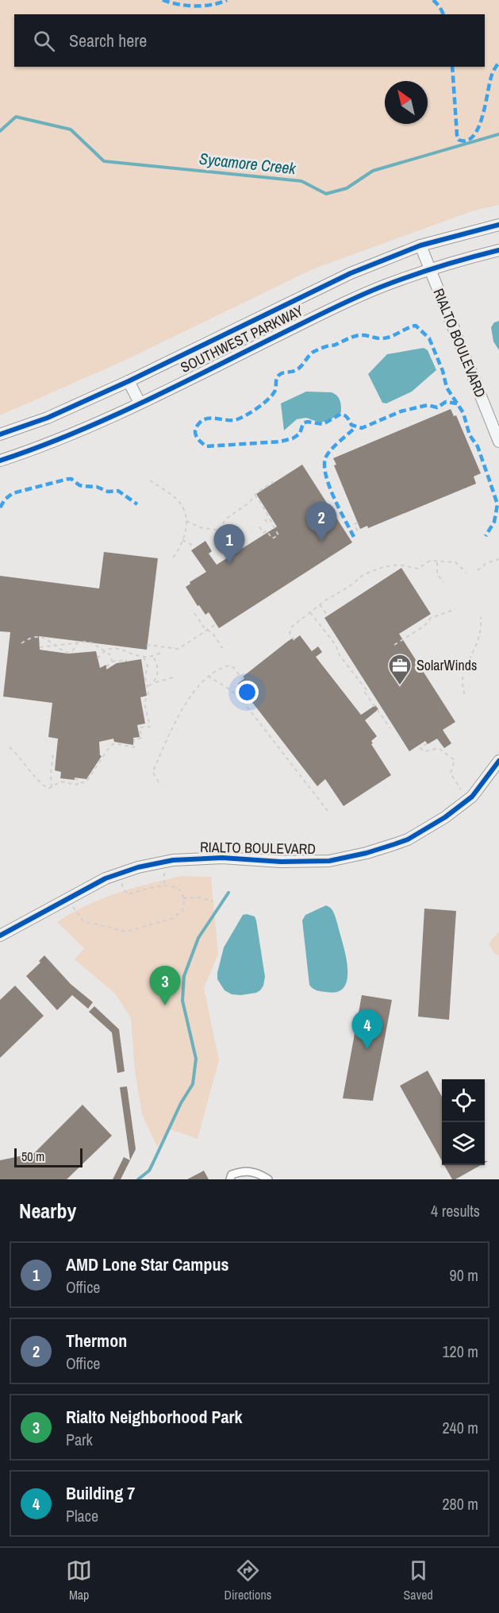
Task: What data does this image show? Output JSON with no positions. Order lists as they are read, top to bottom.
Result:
{
  "streets": {
    "main road": ["SOUTHWEST PARKWAY", "RIALTO BOULEVARD"]
  },
  "crossings": [
    ["SOUTHWEST PARKWAY", "RIALTO BOULEVARD"]
  ],
  "water": ["Sycamore Creek"],
  "places": {
    "office": ["SolarWinds"]
  },
  "scale_bar": "50 m",
  "north": "top left",
  "page": {
    "search": "Search here",
    "pins": [
      "2",
      "1",
      "3",
      "4"
    ],
    "scale": "50 m",
    "heading": ["Nearby", "4 results"],
    "list": [
      {
        "mark": "1",
        "name": "AMD Lone Star Campus",
        "note": "Office",
        "value": "90 m"
      },
      {
        "mark": "2",
        "name": "Thermon",
        "note": "Office",
        "value": "120 m"
      },
      {
        "mark": "3",
        "name": "Rialto Neighborhood Park",
        "note": "Park",
        "value": "240 m"
      },
      {
        "mark": "4",
        "name": "Building 7",
        "note": "Place",
        "value": "280 m"
      }
    ],
    "nav": ["Map", "Directions", "Saved"]
  }
}
